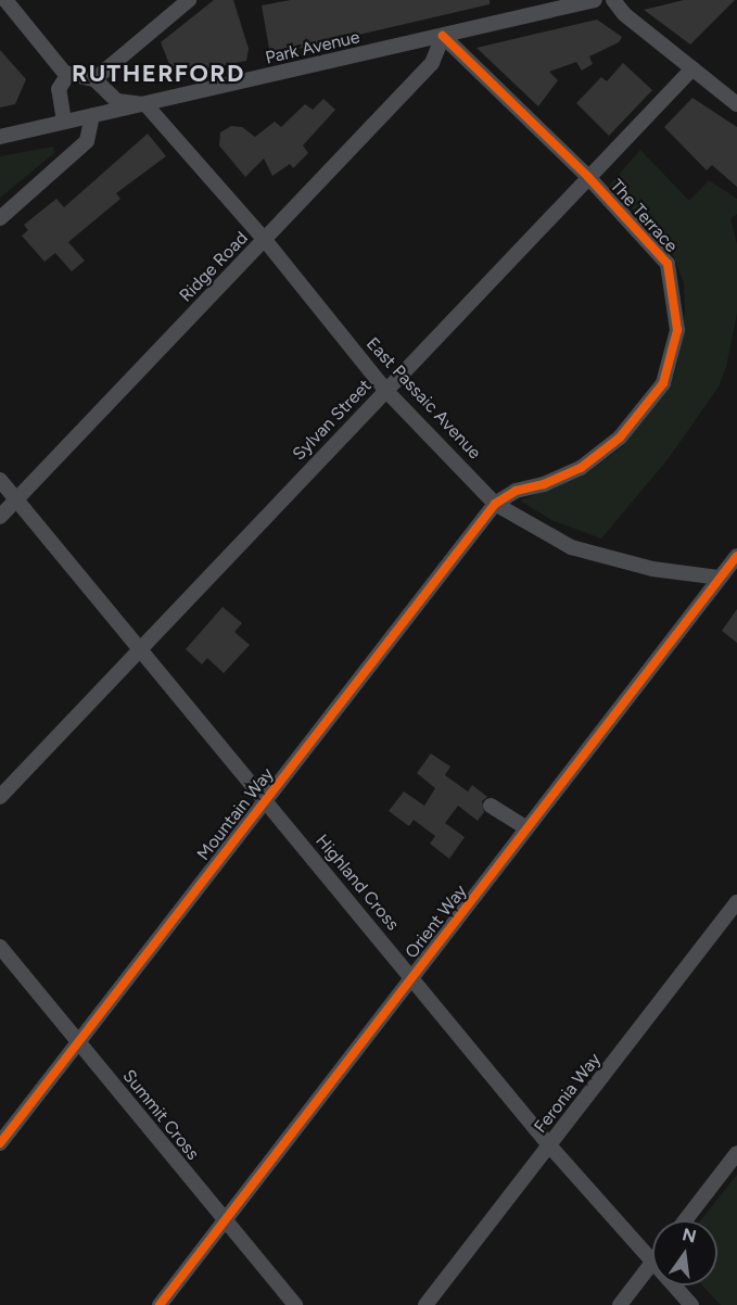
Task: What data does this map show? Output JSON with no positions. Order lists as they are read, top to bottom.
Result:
{
  "streets": {
    "street": [
      "Park Avenue",
      "The Terrace",
      "Ridge Road",
      "East Passaic Avenue",
      "Sylvan Street",
      "Mountain Way",
      "Highland Cross",
      "Orient Way",
      "Feronia Way",
      "Summit Cross"
    ]
  },
  "crossings": [
    ["Park Avenue", "The Terrace"],
    ["Park Avenue", "Ridge Road"],
    ["Park Avenue", "East Passaic Avenue"],
    ["The Terrace", "Ridge Road"],
    ["The Terrace", "East Passaic Avenue"],
    ["The Terrace", "Sylvan Street"],
    ["The Terrace", "Mountain Way"],
    ["Ridge Road", "East Passaic Avenue"],
    ["Ridge Road", "Highland Cross"],
    ["East Passaic Avenue", "Sylvan Street"],
    ["East Passaic Avenue", "Mountain Way"],
    ["East Passaic Avenue", "Orient Way"],
    ["Sylvan Street", "Highland Cross"],
    ["Mountain Way", "Highland Cross"],
    ["Mountain Way", "Summit Cross"],
    ["Highland Cross", "Orient Way"],
    ["Highland Cross", "Feronia Way"],
    ["Orient Way", "Summit Cross"]
  ],
  "districts": ["RUTHERFORD"],
  "north": "top"
}
